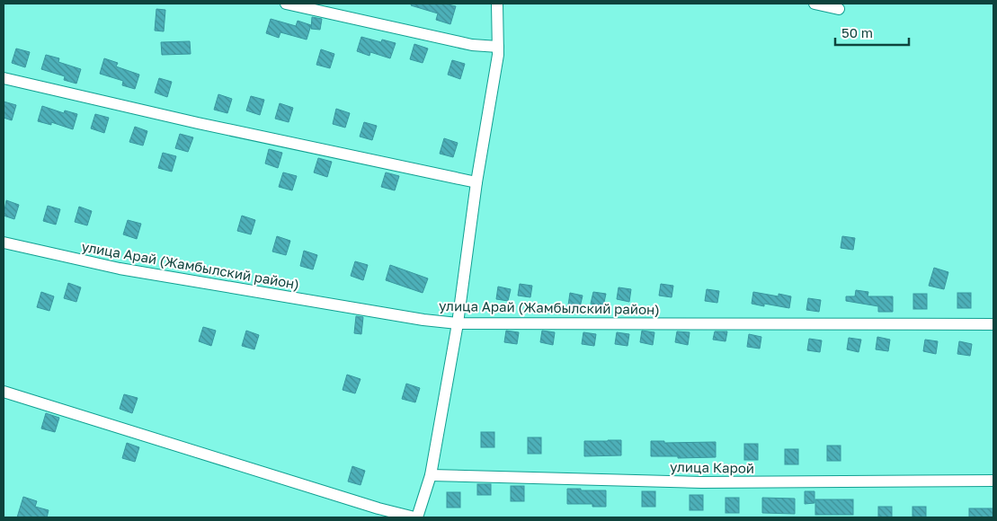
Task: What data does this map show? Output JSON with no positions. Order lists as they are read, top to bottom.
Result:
{
  "streets": {
    "street": ["улица Арай (Жамбылский район)", "улица Карой"]
  },
  "scale_bar": "50 m"
}
